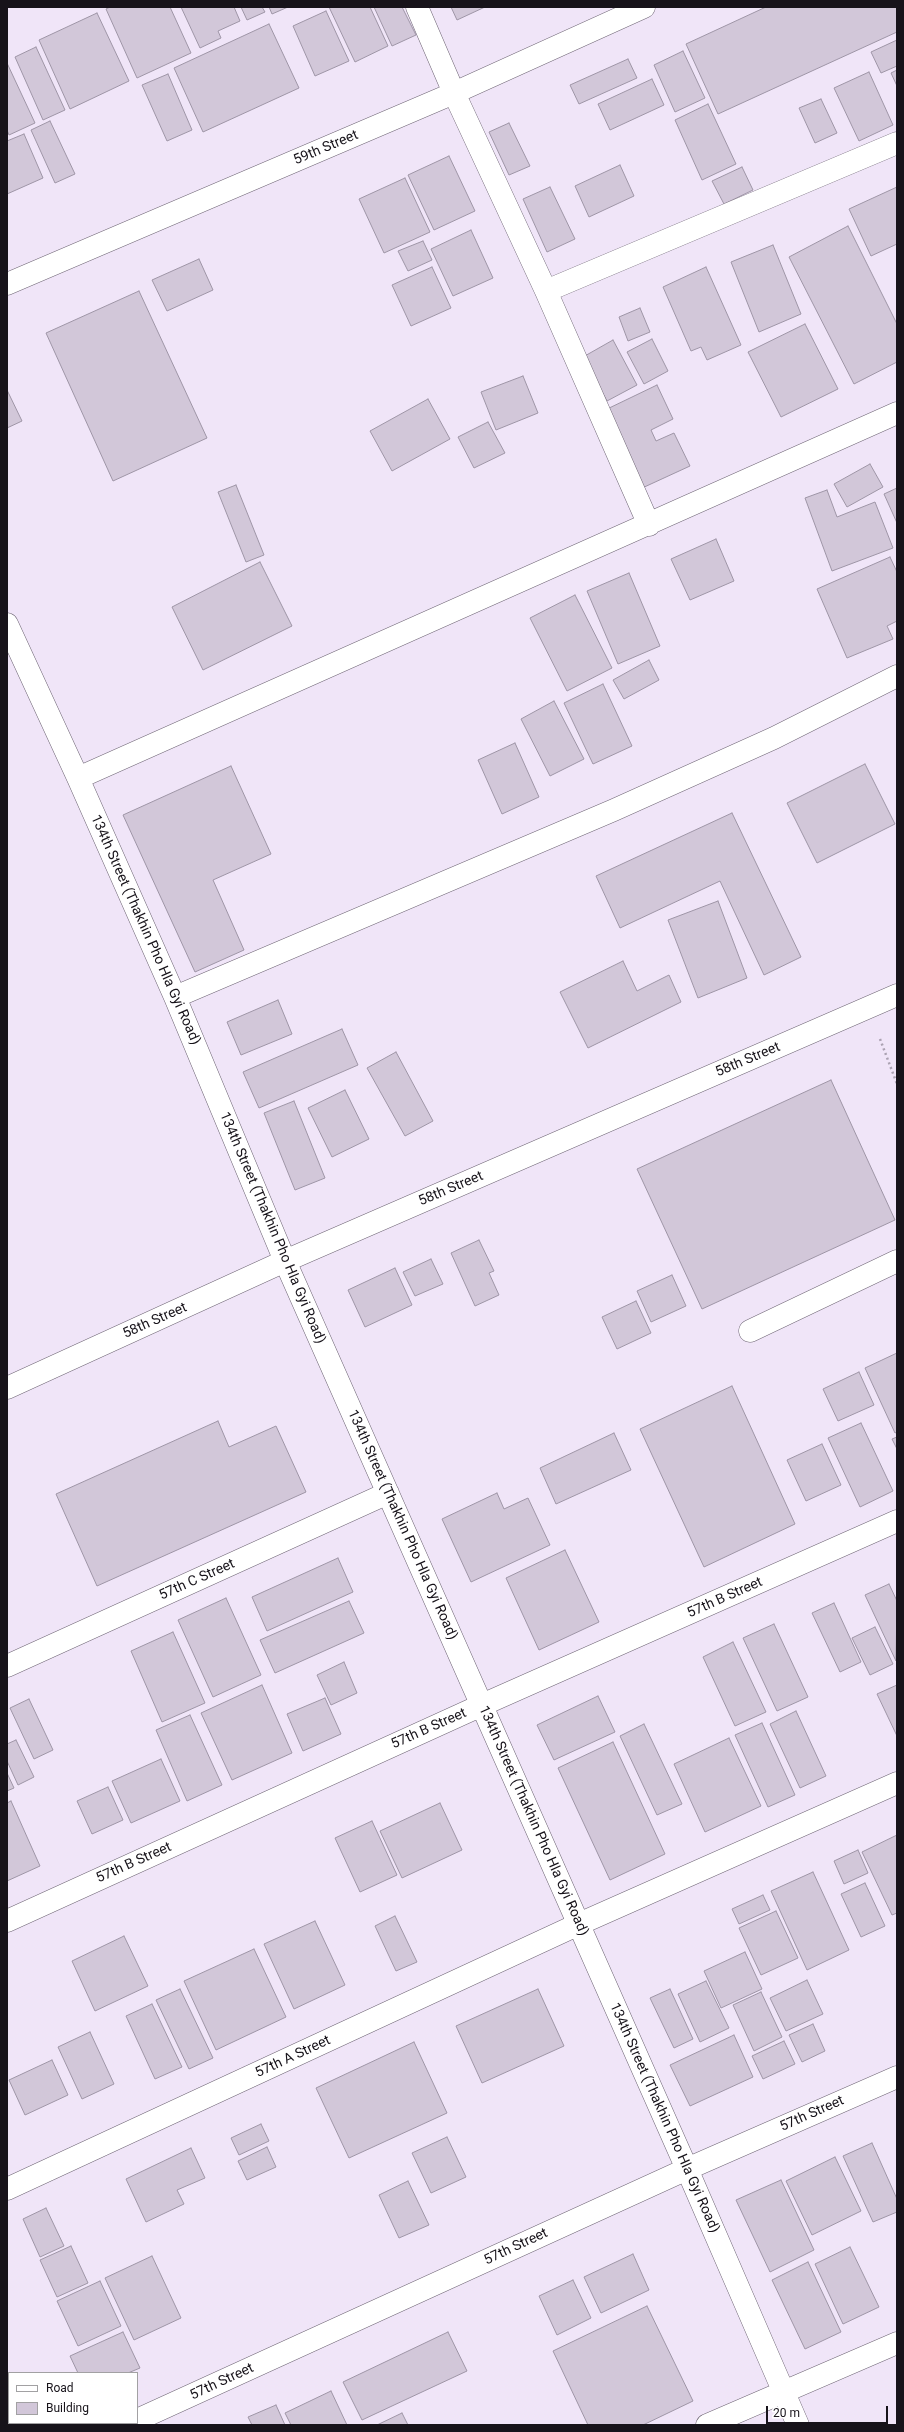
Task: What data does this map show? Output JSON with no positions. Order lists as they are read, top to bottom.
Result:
{
  "streets": {
    "street": [
      "59th Street",
      "134th Street (Thakhin Pho Hla Gyi Road)",
      "58th Street",
      "57th C Street",
      "57th B Street",
      "57th A Street",
      "57th Street"
    ]
  },
  "crossings": [
    ["134th Street (Thakhin Pho Hla Gyi Road)", "58th Street"],
    ["134th Street (Thakhin Pho Hla Gyi Road)", "57th C Street"],
    ["134th Street (Thakhin Pho Hla Gyi Road)", "57th B Street"],
    ["134th Street (Thakhin Pho Hla Gyi Road)", "57th A Street"],
    ["134th Street (Thakhin Pho Hla Gyi Road)", "57th Street"]
  ],
  "legend": ["Road", "Building"],
  "scale_bar": "20 m"
}
